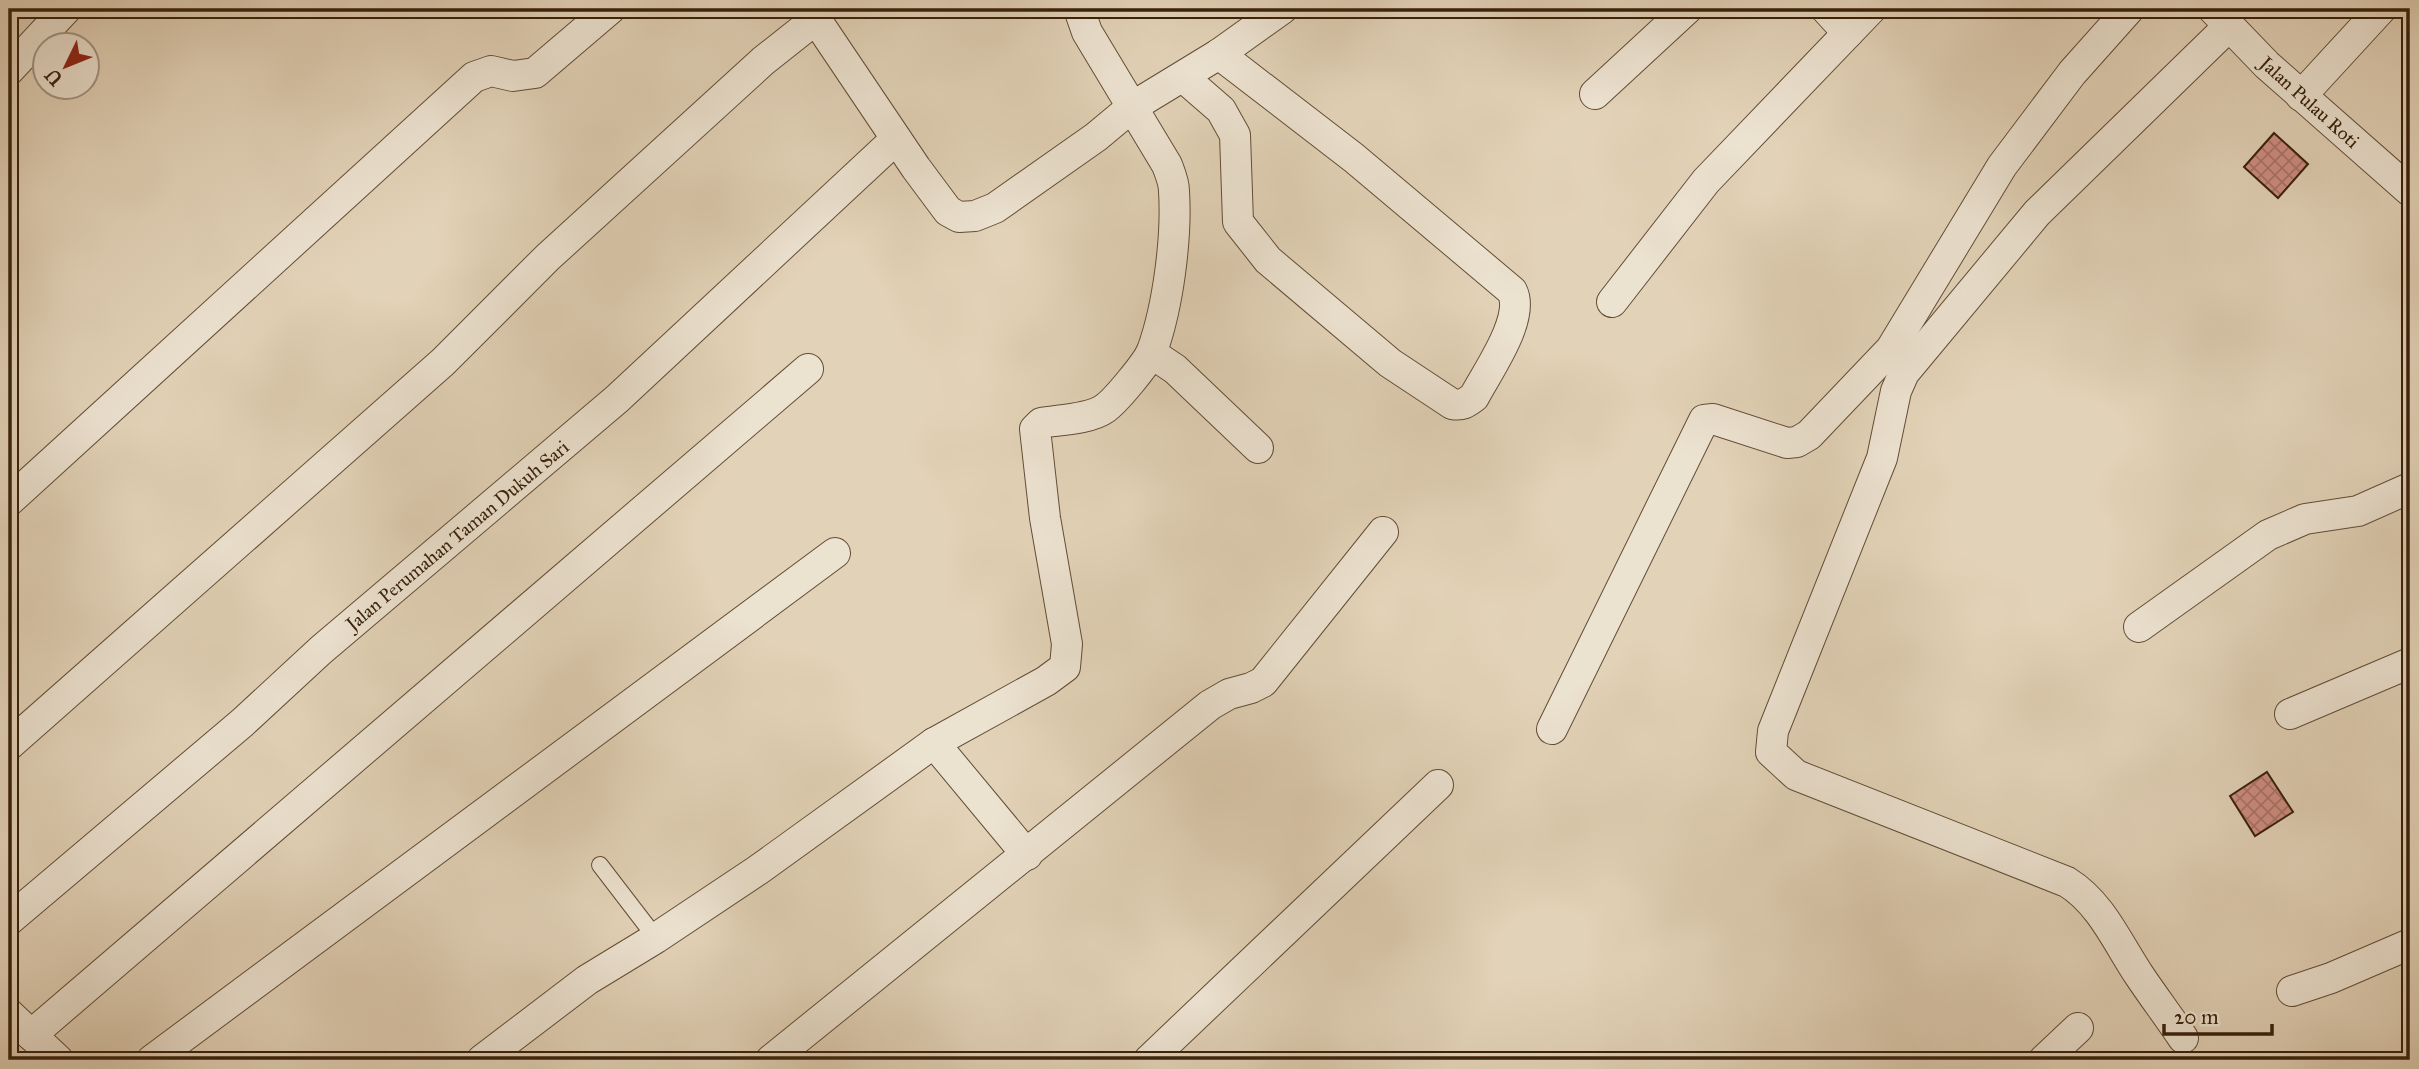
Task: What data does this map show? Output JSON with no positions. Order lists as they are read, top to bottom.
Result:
{
  "streets": {
    "street": ["Jalan Pulau Roti", "Jalan Perumahan Taman Dukuh Sari"]
  },
  "scale_bar": "20 m",
  "north": "bottom left"
}
